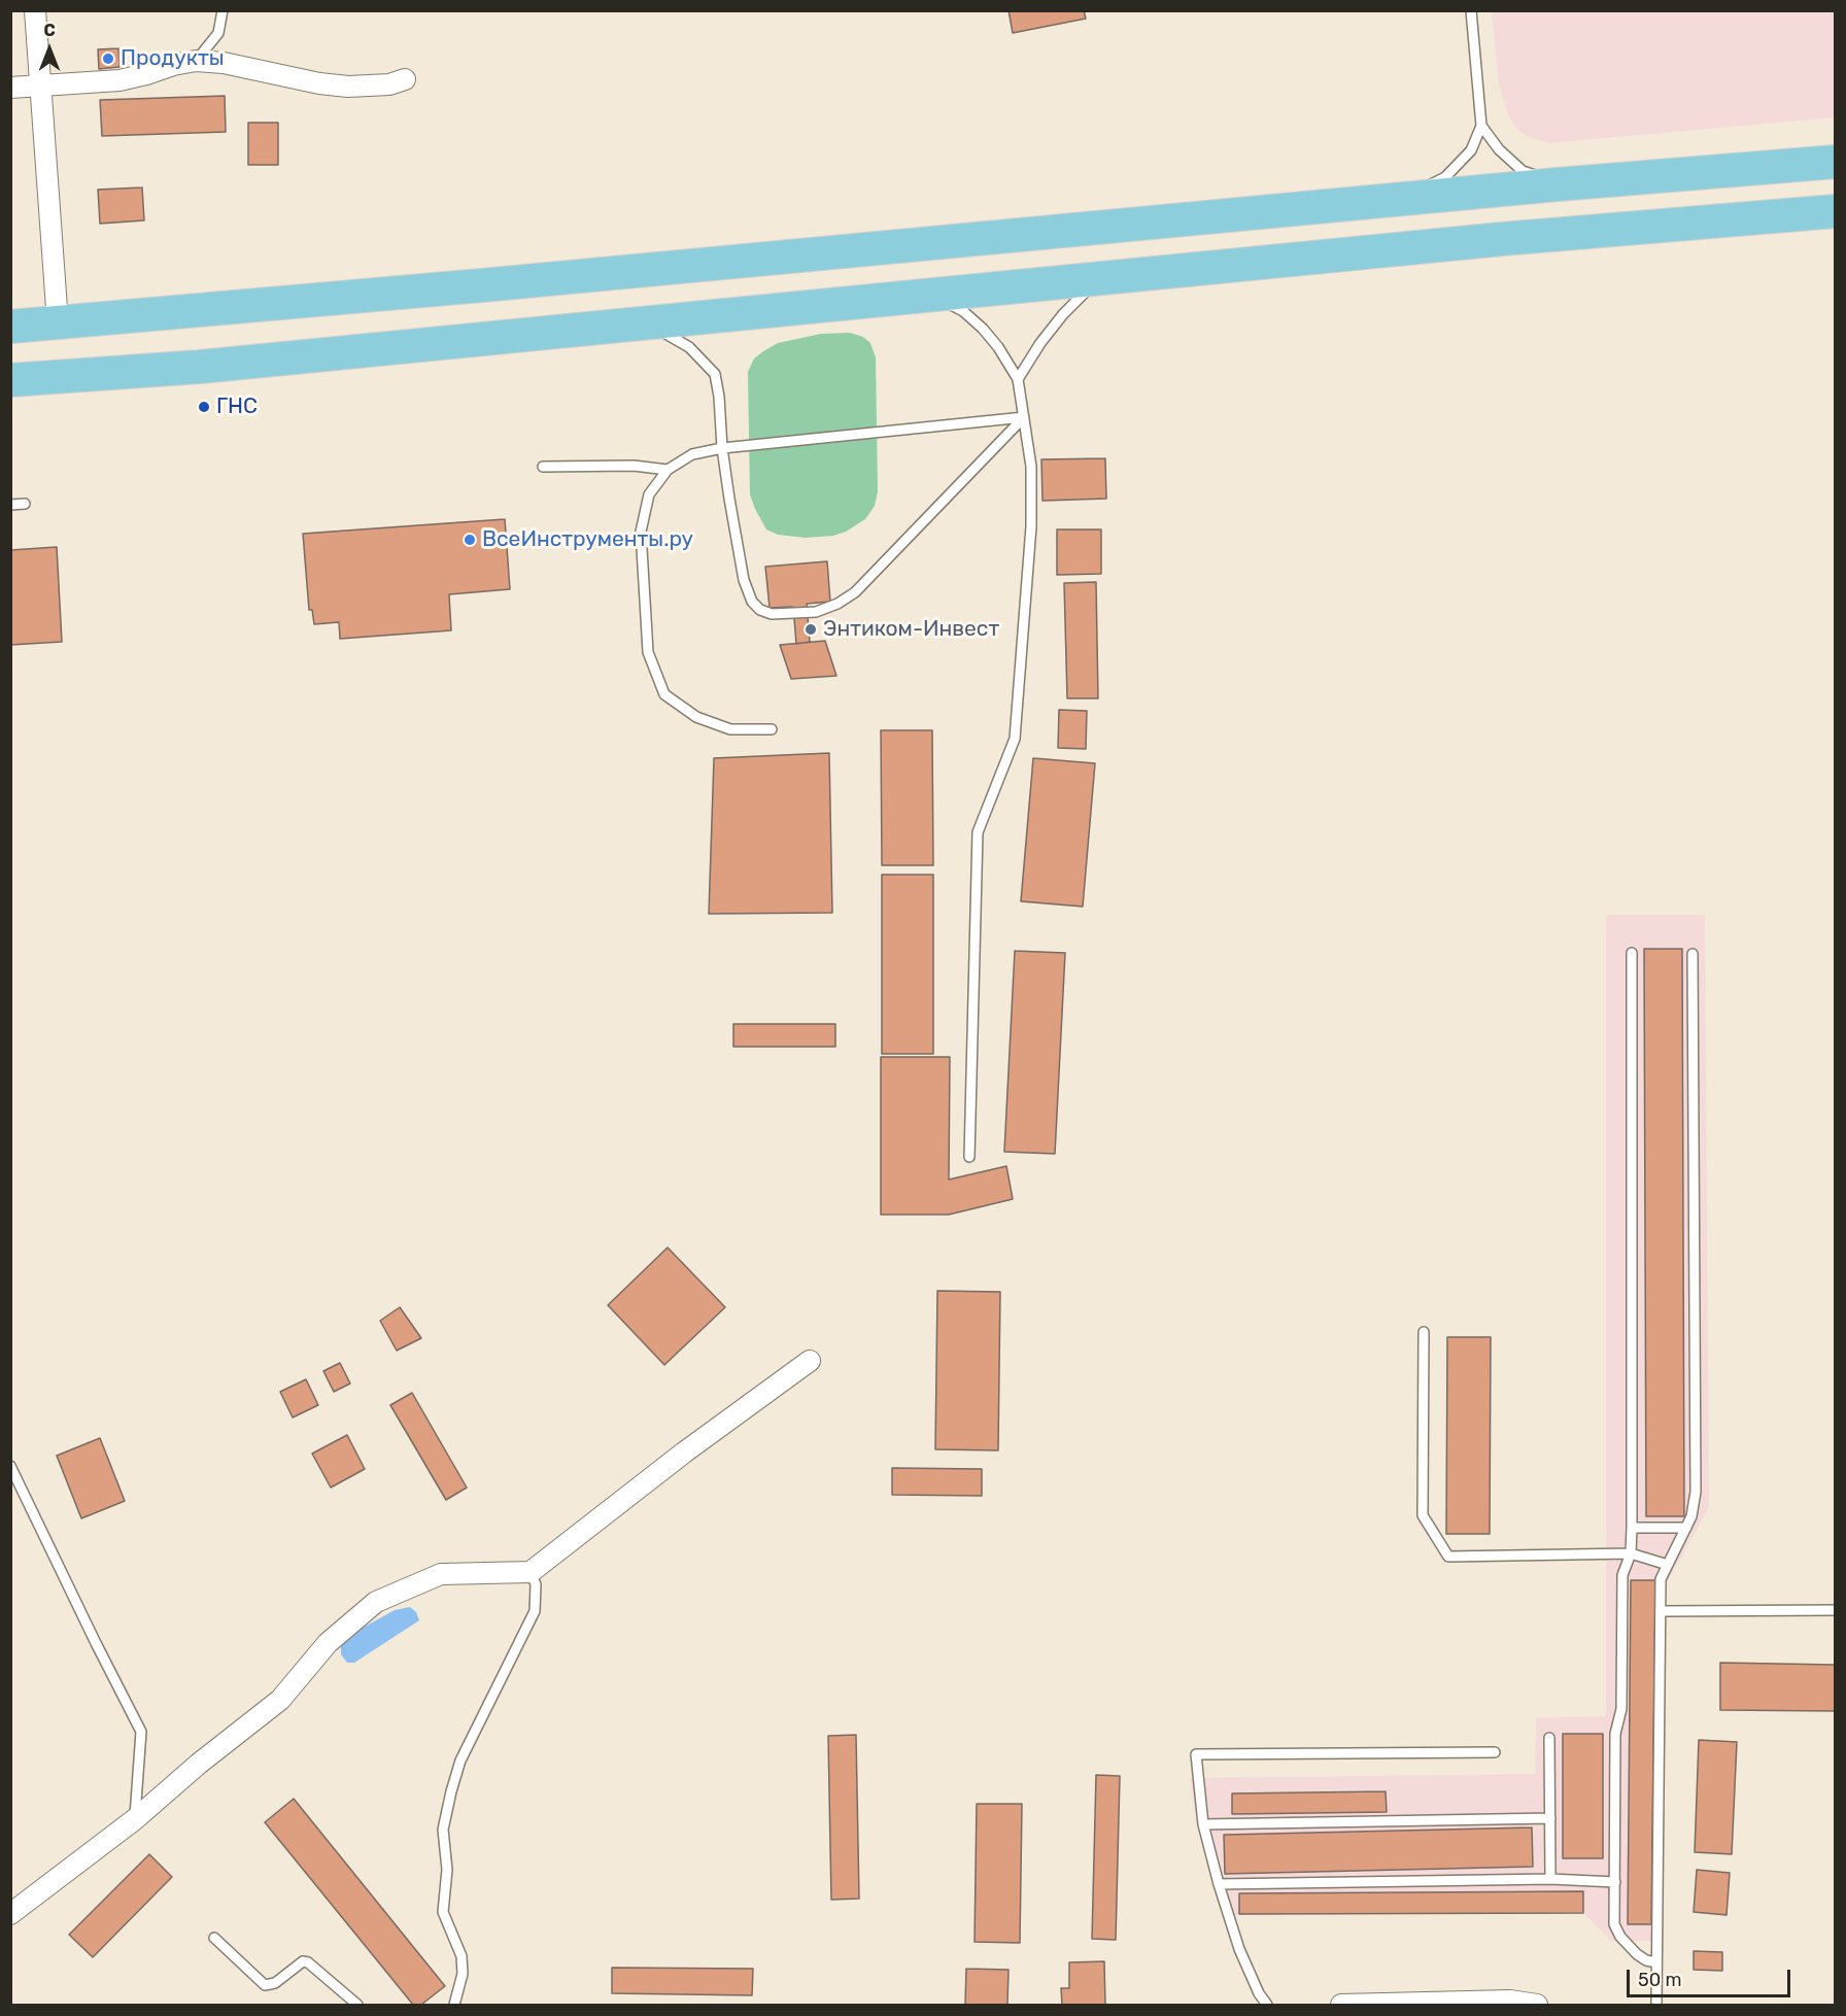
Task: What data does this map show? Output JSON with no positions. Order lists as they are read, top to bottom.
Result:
{
  "places": [
    "Продукты",
    "ГНС",
    "ВсеИнструменты.ру",
    "Энтиком-Инвест"
  ],
  "scale_bar": "50 m",
  "north": "top"
}
